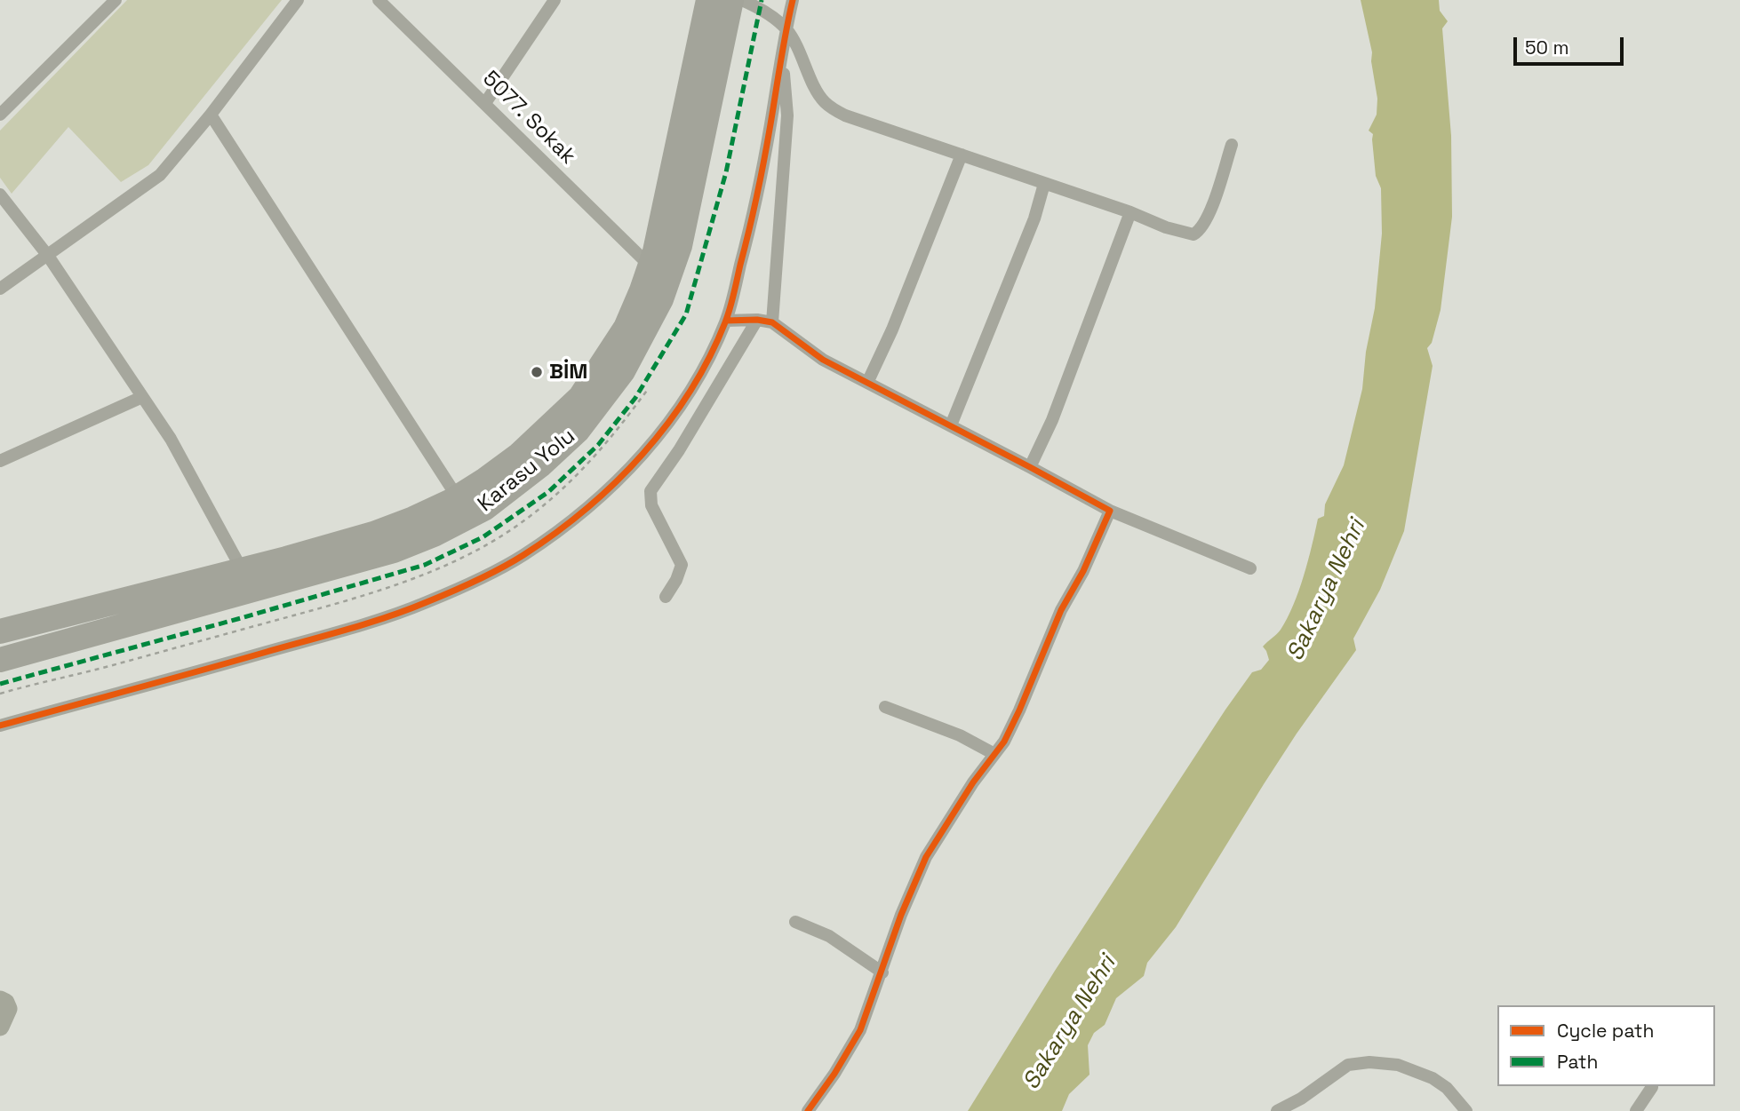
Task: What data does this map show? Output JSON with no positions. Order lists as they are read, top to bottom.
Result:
{
  "streets": {
    "highway": ["Karasu Yolu"],
    "street": ["5077. Sokak"]
  },
  "crossings": [
    ["5077. Sokak", "Karasu Yolu"]
  ],
  "water": ["Sakarya Nehri"],
  "places": ["BİM"],
  "legend": ["Cycle path", "Path"],
  "scale_bar": "50 m"
}
